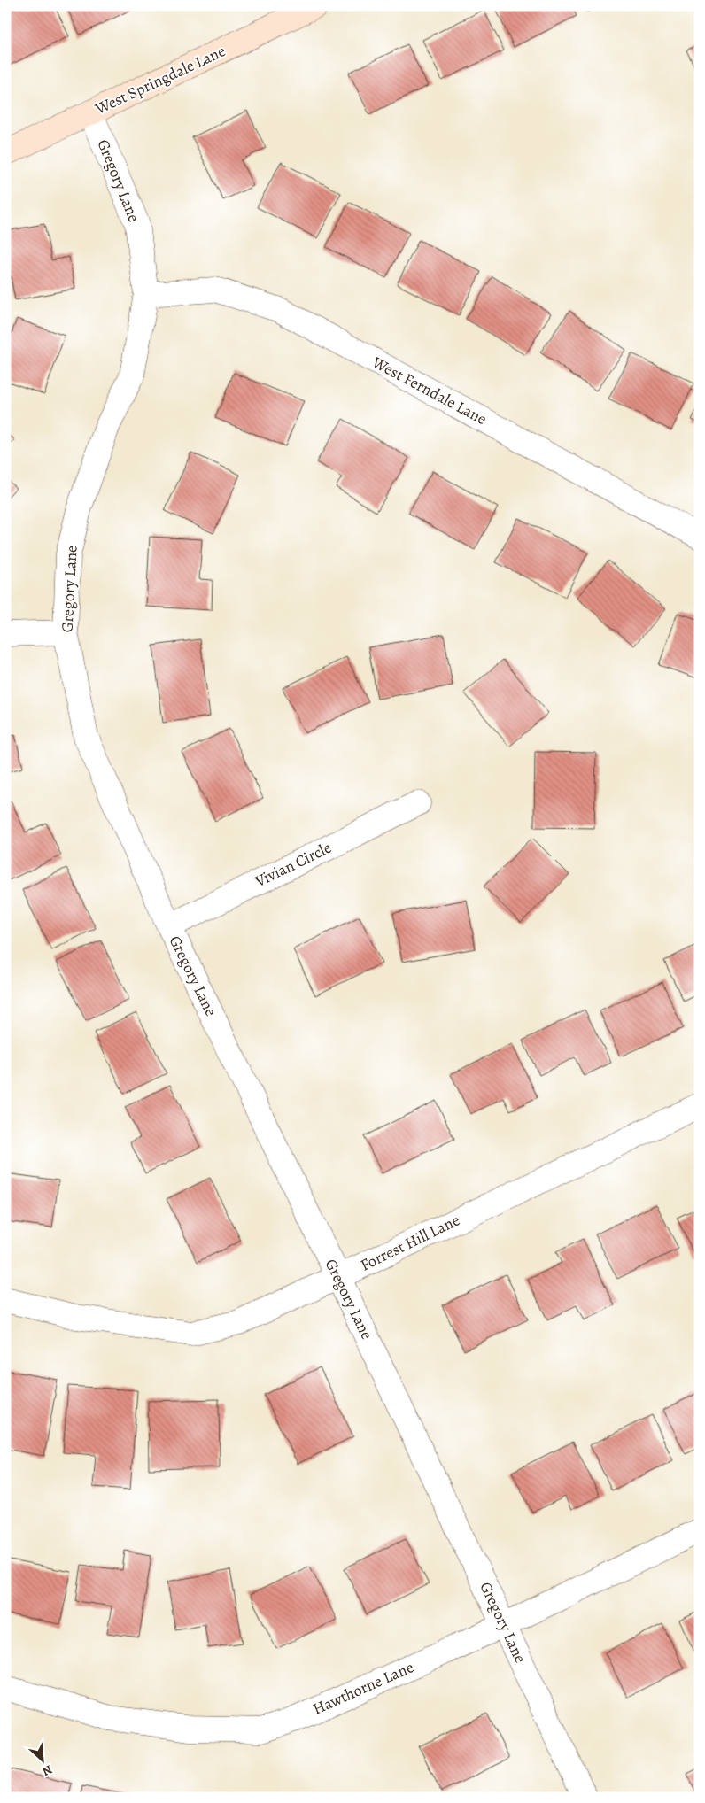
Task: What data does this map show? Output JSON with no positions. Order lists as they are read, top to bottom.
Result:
{
  "streets": {
    "street": [
      "West Springdale Lane",
      "Gregory Lane",
      "West Ferndale Lane",
      "Vivian Circle",
      "Forrest Hill Lane",
      "Hawthorne Lane"
    ]
  },
  "crossings": [
    ["West Springdale Lane", "Gregory Lane"],
    ["Gregory Lane", "West Ferndale Lane"],
    ["Gregory Lane", "Vivian Circle"],
    ["Gregory Lane", "Forrest Hill Lane"],
    ["Gregory Lane", "Hawthorne Lane"]
  ],
  "north": "bottom right"
}
